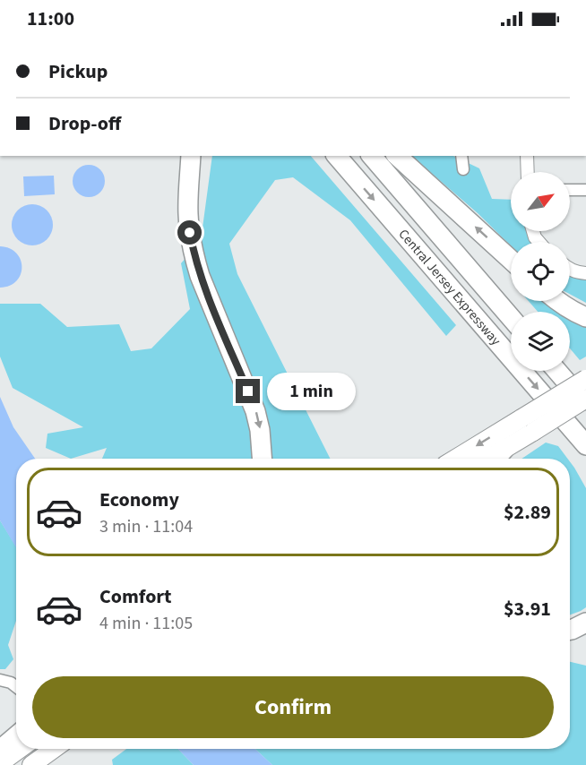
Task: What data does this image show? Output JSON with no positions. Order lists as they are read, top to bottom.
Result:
{
  "streets": {
    "highway": ["Central Jersey Expressway"]
  },
  "north": "top right",
  "page": {
    "status": "11:00",
    "banner": ["Pickup", "Drop-off"],
    "bubble": "1 min",
    "list": [
      {
        "name": "Economy",
        "note": "3 min · 11:04",
        "value": "$2.89"
      },
      {
        "name": "Comfort",
        "note": "4 min · 11:05",
        "value": "$3.91"
      }
    ],
    "buttons": "Confirm"
  }
}
